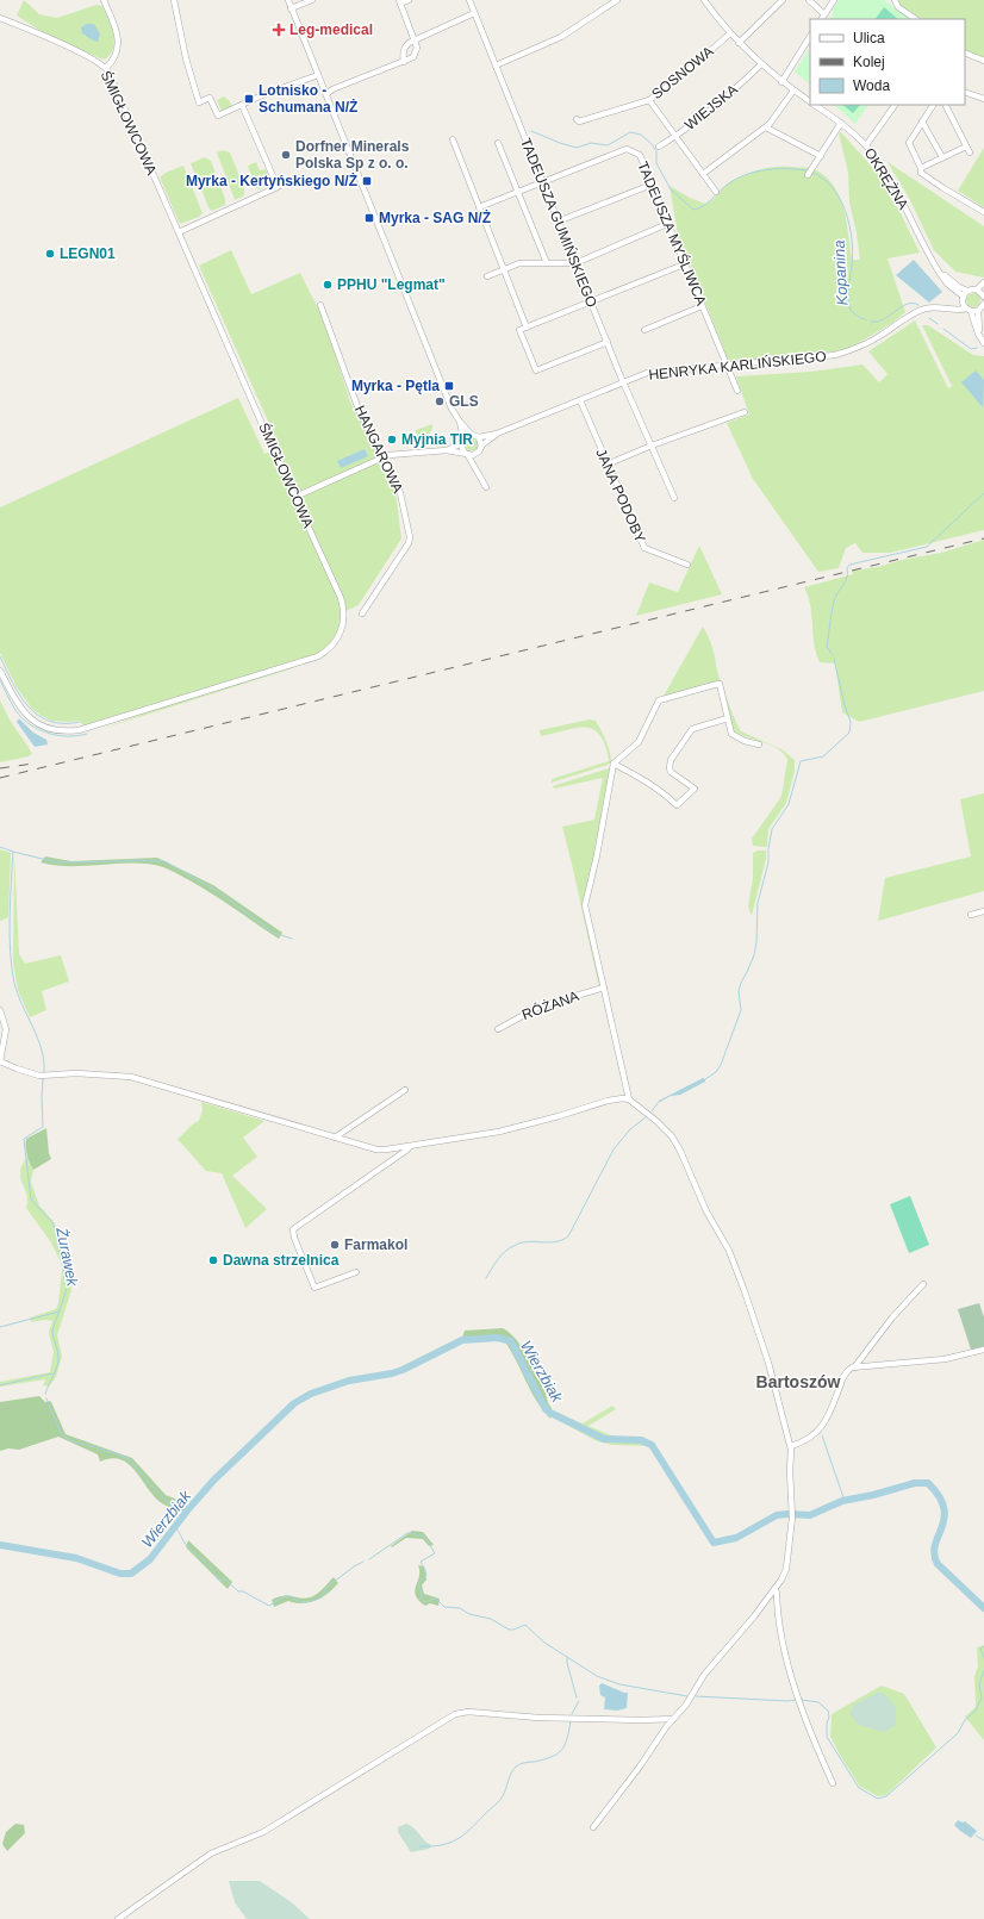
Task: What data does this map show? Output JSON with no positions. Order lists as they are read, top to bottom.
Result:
{
  "streets": {
    "street": [
      "SOSNOWA",
      "WIEJSKA",
      "ŚMIGŁOWCOWA",
      "OKRĘŻNA",
      "TADEUSZA GUMIŃSKIEGO",
      "TADEUSZA MYŚLIWCA",
      "HENRYKA KARLIŃSKIEGO",
      "HANGAROWA",
      "JANA PODOBY",
      "RÓŻANA"
    ]
  },
  "crossings": [
    ["SOSNOWA", "OKRĘŻNA"],
    ["WIEJSKA", "OKRĘŻNA"],
    ["TADEUSZA GUMIŃSKIEGO", "TADEUSZA MYŚLIWCA"],
    ["TADEUSZA GUMIŃSKIEGO", "HENRYKA KARLIŃSKIEGO"],
    ["TADEUSZA MYŚLIWCA", "HENRYKA KARLIŃSKIEGO"],
    ["HENRYKA KARLIŃSKIEGO", "JANA PODOBY"]
  ],
  "districts": ["Bartoszów"],
  "water": ["Kopanina", "Żurawek", "Wierzbiak"],
  "places": {
    "health": ["Leg-medical"],
    "transit": [
      "Lotnisko - Schumana N/Ż",
      "Myrka - Kertyńskiego N/Ż",
      "Myrka - SAG N/Ż",
      "Myrka - Pętla"
    ],
    "other": [
      "Dorfner Minerals Polska Sp z o. o.",
      "LEGN01",
      "PPHU \"Legmat\"",
      "GLS",
      "Myjnia TIR",
      "Farmakol",
      "Dawna strzelnica"
    ]
  },
  "legend": ["Ulica", "Kolej", "Woda"]
}
